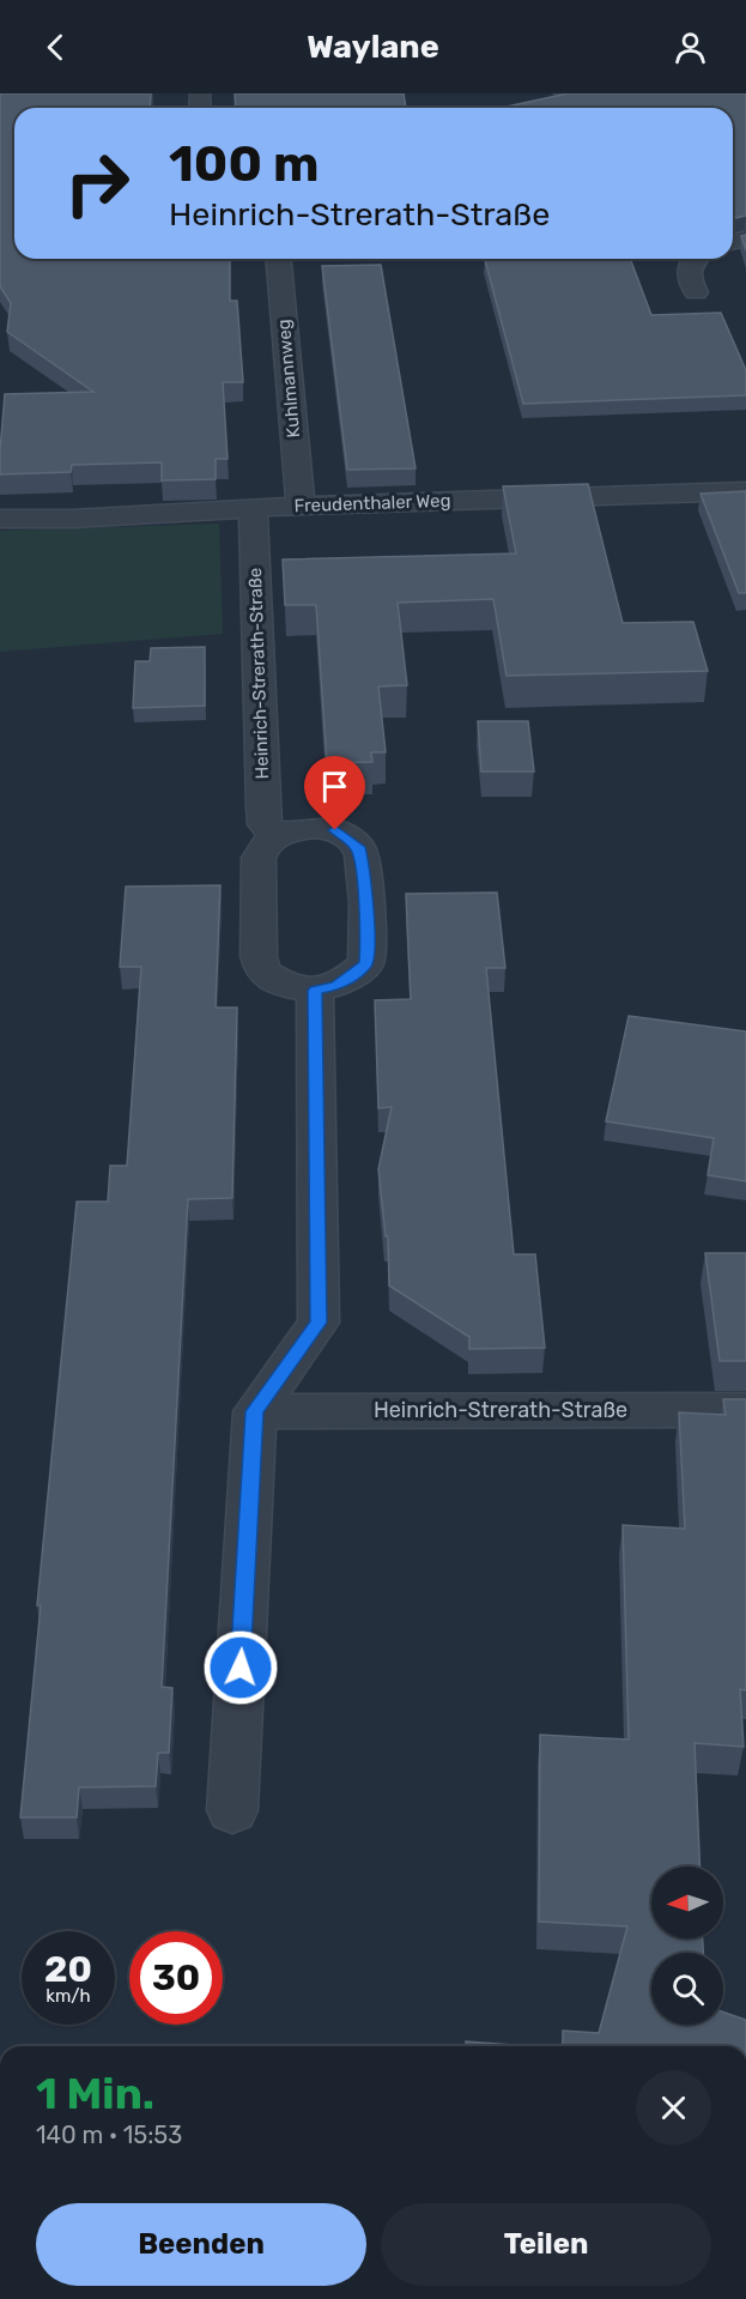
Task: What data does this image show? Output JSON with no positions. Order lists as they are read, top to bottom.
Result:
{
  "streets": {
    "street": ["Kuhlmannweg", "Freudenthaler Weg", "Heinrich-Strerath-Straße"]
  },
  "crossings": [
    ["Kuhlmannweg", "Freudenthaler Weg"],
    ["Freudenthaler Weg", "Heinrich-Strerath-Straße"]
  ],
  "north": "left",
  "page": {
    "header": "Waylane",
    "turn": ["100 m", "Heinrich-Strerath-Straße"],
    "speed": "20 km/h",
    "limit": "30",
    "heading": ["1 Min.", "140 m · 15:53"],
    "buttons": ["Beenden", "Teilen"]
  }
}
